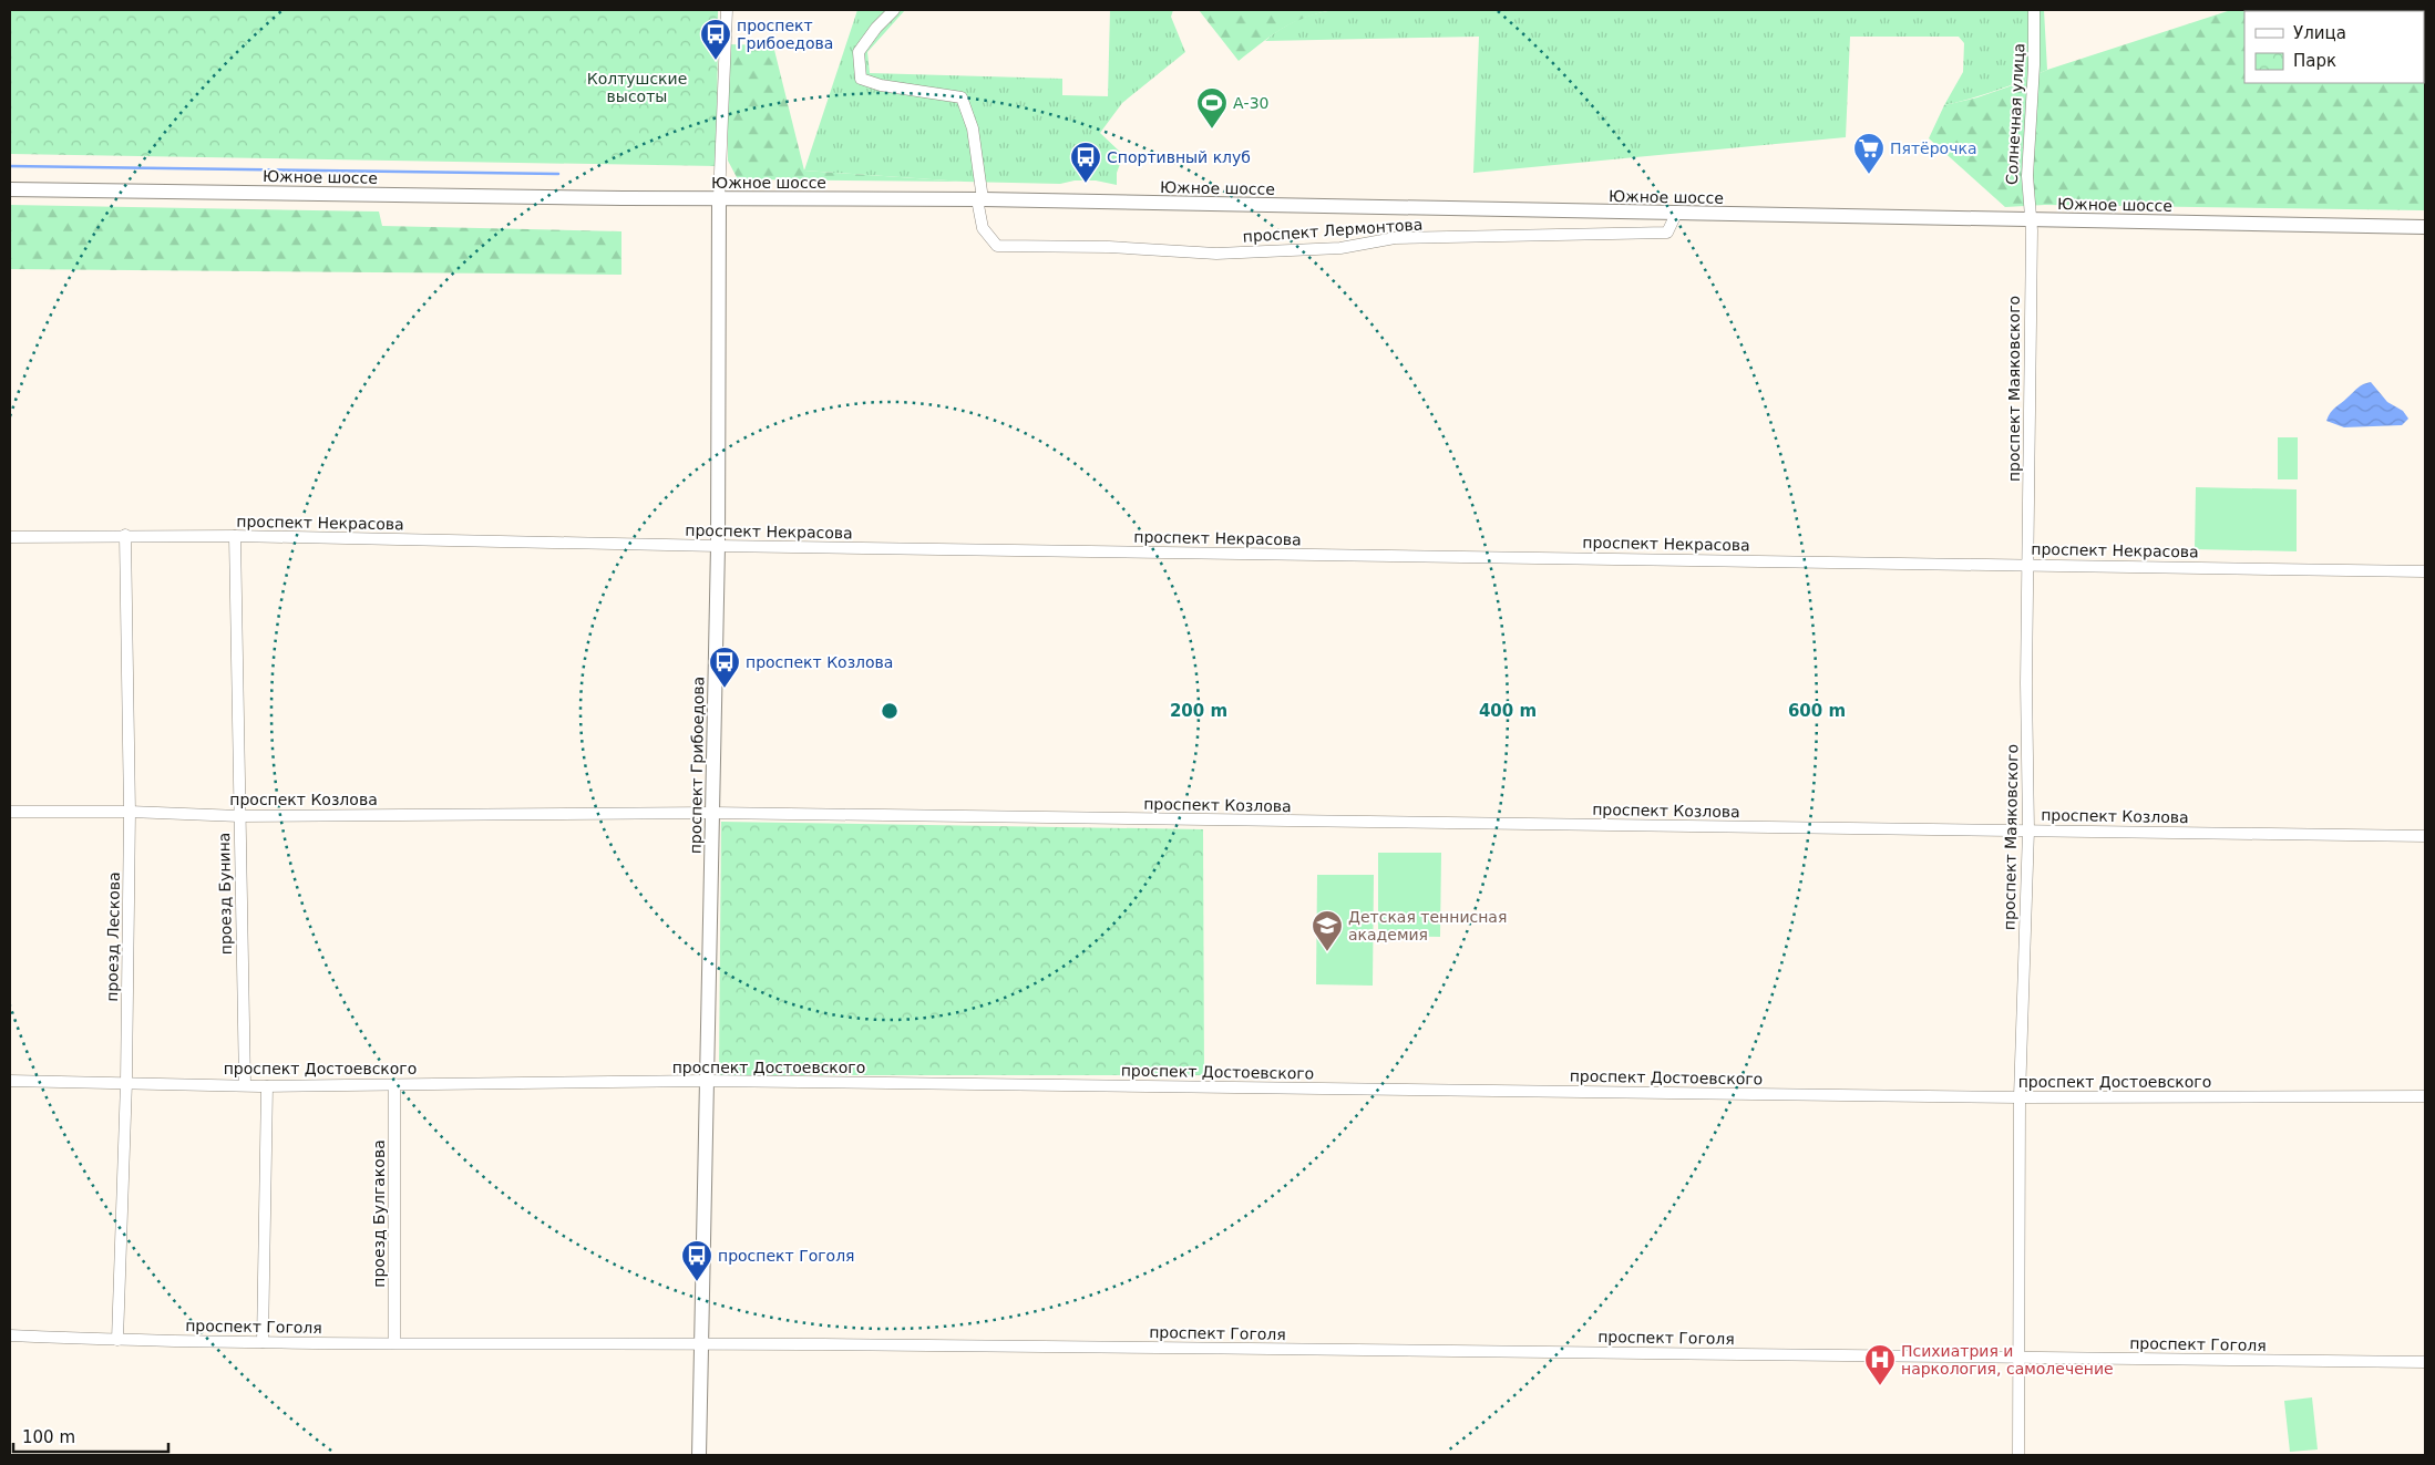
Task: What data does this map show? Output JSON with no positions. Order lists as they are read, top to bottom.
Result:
{
  "streets": {
    "street": [
      "Солнечная улица",
      "Южное шоссе",
      "проспект Лермонтова",
      "проспект Маяковского",
      "проспект Некрасова",
      "проспект Грибоедова",
      "проспект Козлова",
      "проезд Бунина",
      "проезд Лескова",
      "проспект Достоевского",
      "проезд Булгакова",
      "проспект Гоголя"
    ]
  },
  "crossings": [
    ["Солнечная улица", "Южное шоссе"],
    ["Солнечная улица", "проспект Маяковского"],
    ["Южное шоссе", "проспект Лермонтова"],
    ["Южное шоссе", "проспект Маяковского"],
    ["Южное шоссе", "проспект Грибоедова"],
    ["проспект Маяковского", "проспект Некрасова"],
    ["проспект Маяковского", "проспект Козлова"],
    ["проспект Маяковского", "проспект Достоевского"],
    ["проспект Маяковского", "проспект Гоголя"],
    ["проспект Некрасова", "проспект Грибоедова"],
    ["проспект Некрасова", "проезд Бунина"],
    ["проспект Некрасова", "проезд Лескова"],
    ["проспект Грибоедова", "проспект Козлова"],
    ["проспект Грибоедова", "проспект Достоевского"],
    ["проспект Грибоедова", "проспект Гоголя"],
    ["проспект Козлова", "проезд Бунина"],
    ["проспект Козлова", "проезд Лескова"],
    ["проезд Бунина", "проспект Достоевского"],
    ["проезд Лескова", "проспект Достоевского"],
    ["проезд Лескова", "проспект Гоголя"],
    ["проспект Достоевского", "проезд Булгакова"],
    ["проезд Булгакова", "проспект Гоголя"]
  ],
  "parks": ["Колтушские высоты"],
  "places": {
    "bus stop": [
      "проспект Грибоедова",
      "Спортивный клуб",
      "проспект Козлова",
      "проспект Гоголя"
    ],
    "sports": ["А-30"],
    "supermarket": ["Пятёрочка"],
    "school or university": ["Детская теннисная академия"],
    "hospital": ["Психиатрия и наркология, самолечение"]
  },
  "legend": ["Улица", "Парк"],
  "scale_bar": "100 m",
  "rings": ["200 m", "400 m", "600 m"]
}
